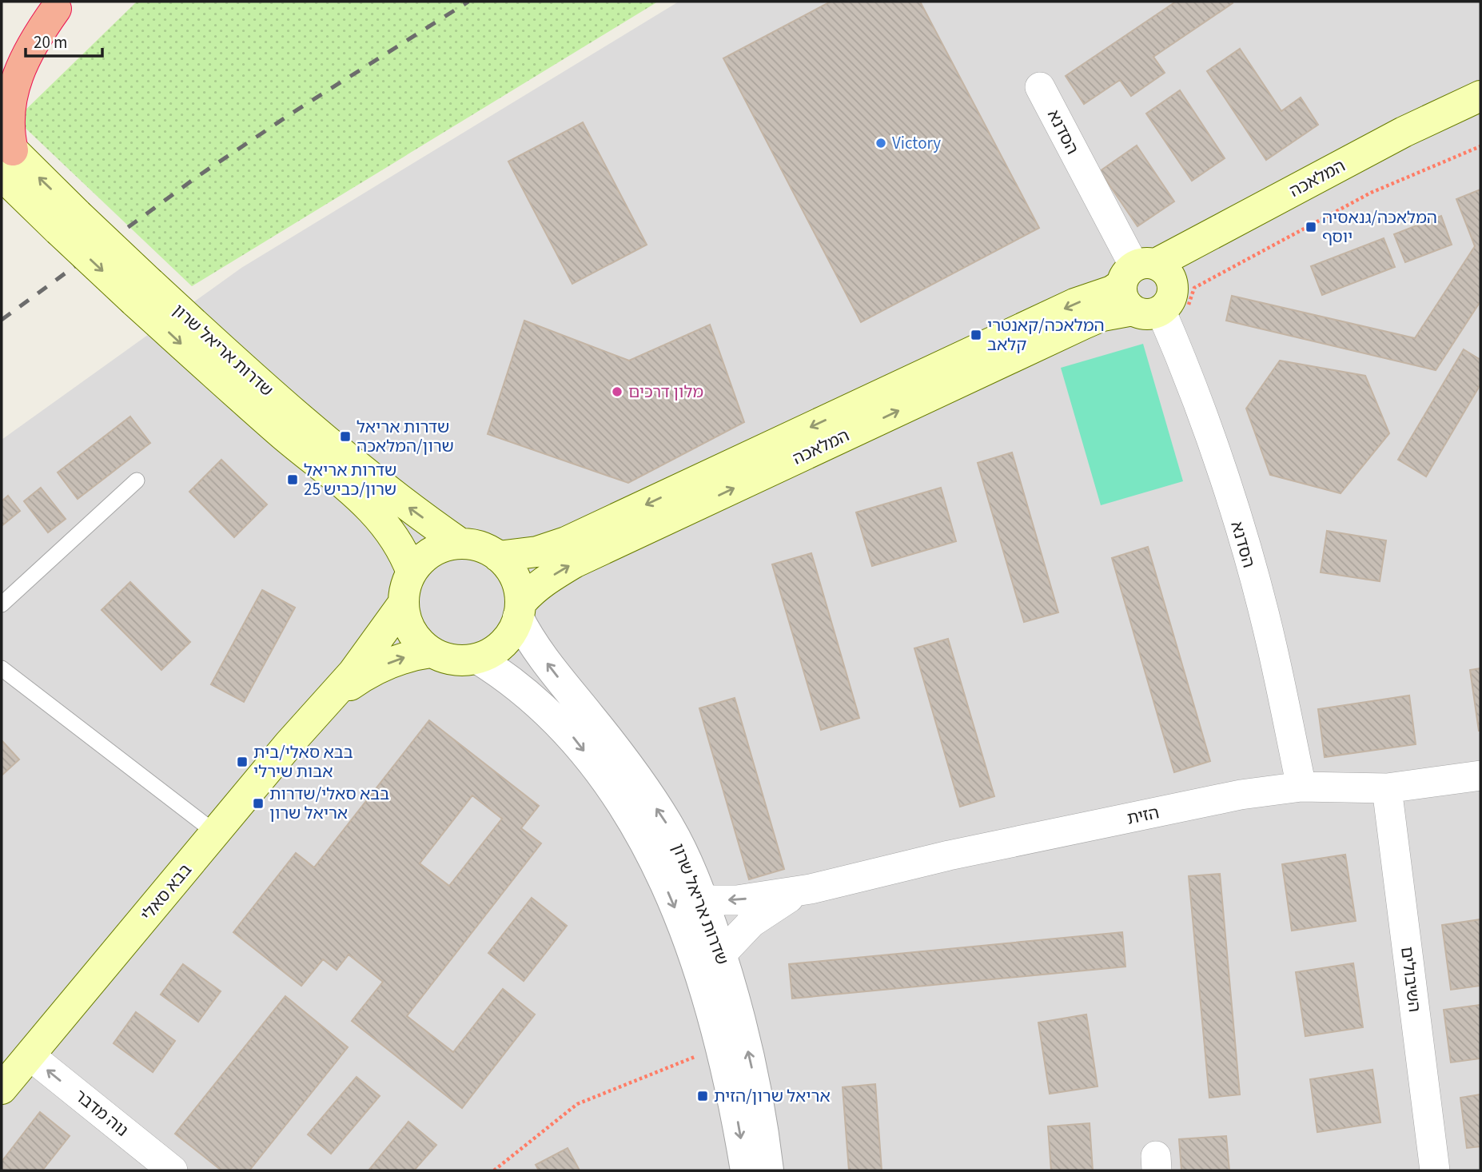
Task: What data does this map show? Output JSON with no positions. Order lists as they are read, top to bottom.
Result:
{
  "streets": {
    "main road": ["המלאכה", "שדרות אריאל שרון", "בבא סאלי"],
    "street": [
      "הסדנא",
      "הזית",
      "השיבולים",
      "נוה מדבר"
    ]
  },
  "crossings": [
    ["הסדנא", "המלאכה"],
    ["הסדנא", "הזית"],
    ["המלאכה", "שדרות אריאל שרון"],
    ["המלאכה", "בבא סאלי"],
    ["שדרות אריאל שרון", "הזית"],
    ["שדרות אריאל שרון", "בבא סאלי"],
    ["הזית", "השיבולים"],
    ["בבא סאלי", "נוה מדבר"]
  ],
  "one_way": ["נוה מדבר"],
  "places": {
    "other": ["Victory", "מלון דרכים"],
    "transit": [
      "המלאכה/גנאסיה יוסף",
      "המלאכה/קאנטרי קלאב",
      "שדרות אריאל שרון/המלאכה",
      "שדרות אריאל שרון/כביש 25",
      "בבא סאלי/בית אבות שירלי",
      "בבא סאלי/שדרות אריאל שרון",
      "אריאל שרון/הזית"
    ]
  },
  "scale_bar": "20 m"
}
